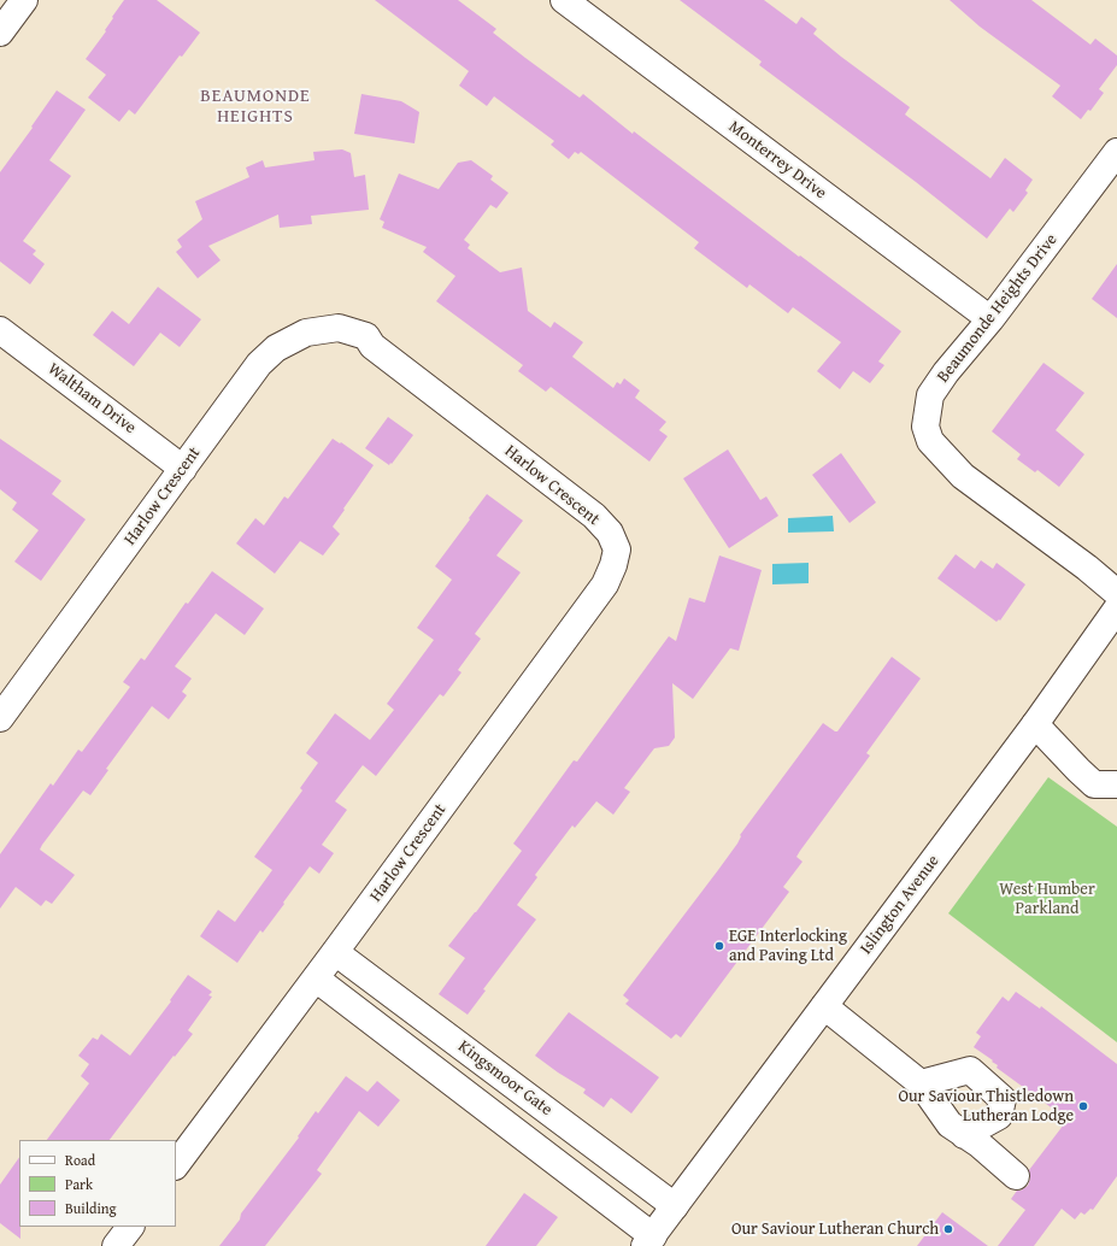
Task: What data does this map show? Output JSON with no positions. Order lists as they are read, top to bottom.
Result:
{
  "streets": {
    "street": [
      "Monterrey Drive",
      "Beaumonde Heights Drive",
      "Waltham Drive",
      "Harlow Crescent",
      "Islington Avenue",
      "Kingsmoor Gate"
    ]
  },
  "crossings": [
    ["Monterrey Drive", "Beaumonde Heights Drive"],
    ["Waltham Drive", "Harlow Crescent"],
    ["Harlow Crescent", "Kingsmoor Gate"],
    ["Islington Avenue", "Kingsmoor Gate"]
  ],
  "districts": ["BEAUMONDE HEIGHTS"],
  "parks": ["West Humber Parkland"],
  "places": ["EGE Interlocking and Paving Ltd", "Our Saviour Thistledown Lutheran Lodge", "Our Saviour Lutheran Church"],
  "legend": ["Road", "Park", "Building"]
}
